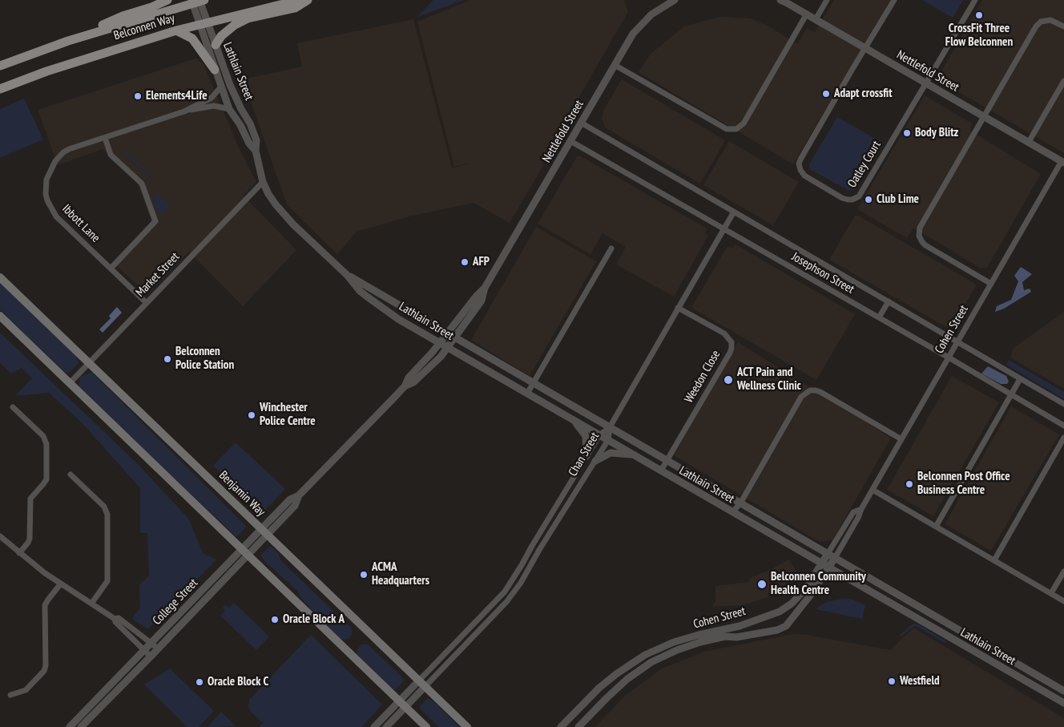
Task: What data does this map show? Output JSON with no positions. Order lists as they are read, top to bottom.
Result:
{
  "streets": {
    "main road": ["Belconnen Way", "Benjamin Way"],
    "street": [
      "Lathlain Street",
      "Nettlefold Street",
      "Oatley Court",
      "Ibbott Lane",
      "Josephson Street",
      "Market Street",
      "Cohen Street",
      "Weedon Close",
      "Chan Street",
      "College Street"
    ]
  },
  "crossings": [
    ["Belconnen Way", "Lathlain Street"],
    ["Lathlain Street", "Nettlefold Street"],
    ["Lathlain Street", "Ibbott Lane"],
    ["Lathlain Street", "Market Street"],
    ["Lathlain Street", "Cohen Street"],
    ["Lathlain Street", "Weedon Close"],
    ["Lathlain Street", "Chan Street"],
    ["Lathlain Street", "College Street"],
    ["Nettlefold Street", "Oatley Court"],
    ["Nettlefold Street", "Josephson Street"],
    ["Nettlefold Street", "Cohen Street"],
    ["Nettlefold Street", "College Street"],
    ["Ibbott Lane", "Market Street"],
    ["Josephson Street", "Cohen Street"],
    ["Market Street", "Benjamin Way"],
    ["Chan Street", "Benjamin Way"],
    ["Benjamin Way", "College Street"]
  ],
  "places": [
    "CrossFit Three Flow Belconnen",
    "Adapt crossfit",
    "Elements4Life",
    "Body Blitz",
    "Club Lime",
    "AFP",
    "Belconnen Police Station",
    "ACT Pain and Wellness Clinic",
    "Winchester Police Centre",
    "Belconnen Post Office Business Centre",
    "ACMA Headquarters",
    "Belconnen Community Health Centre",
    "Oracle Block A",
    "Westfield",
    "Oracle Block C"
  ]
}
